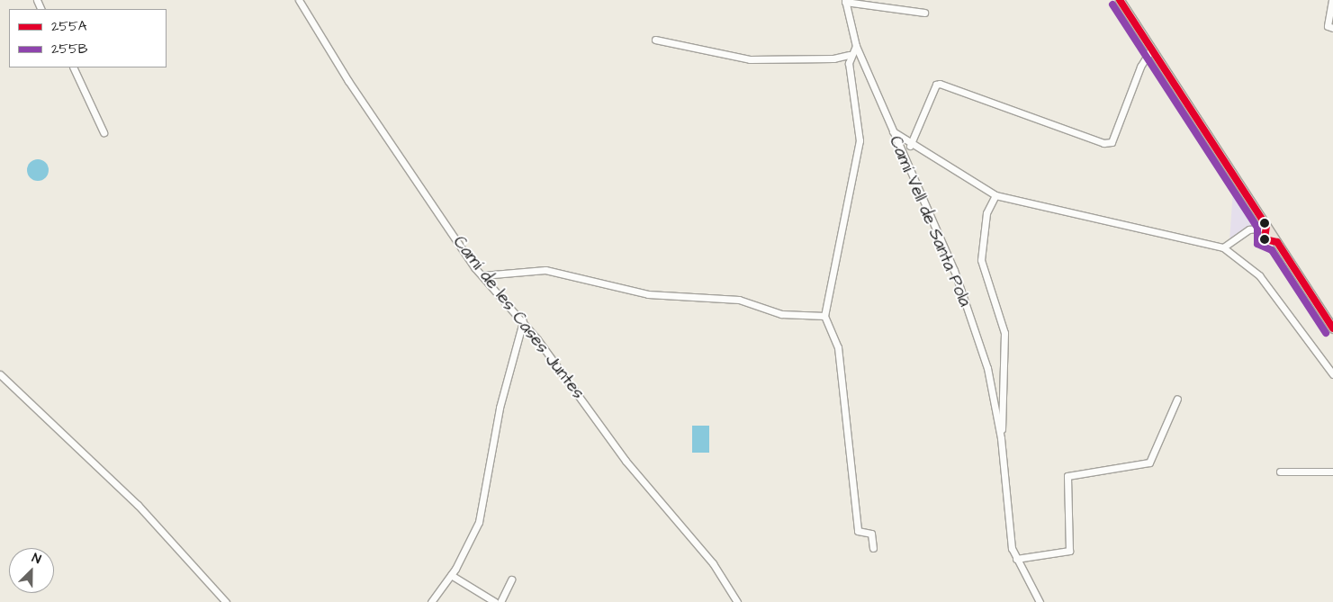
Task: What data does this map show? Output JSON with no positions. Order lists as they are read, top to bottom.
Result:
{
  "streets": {
    "street": ["Camí Vell de Santa Pola", "Camí de les Cases Juntes"]
  },
  "lines": ["transit line 255A", "transit line 255B"],
  "legend": ["255A", "255B"],
  "north": "top right"
}
